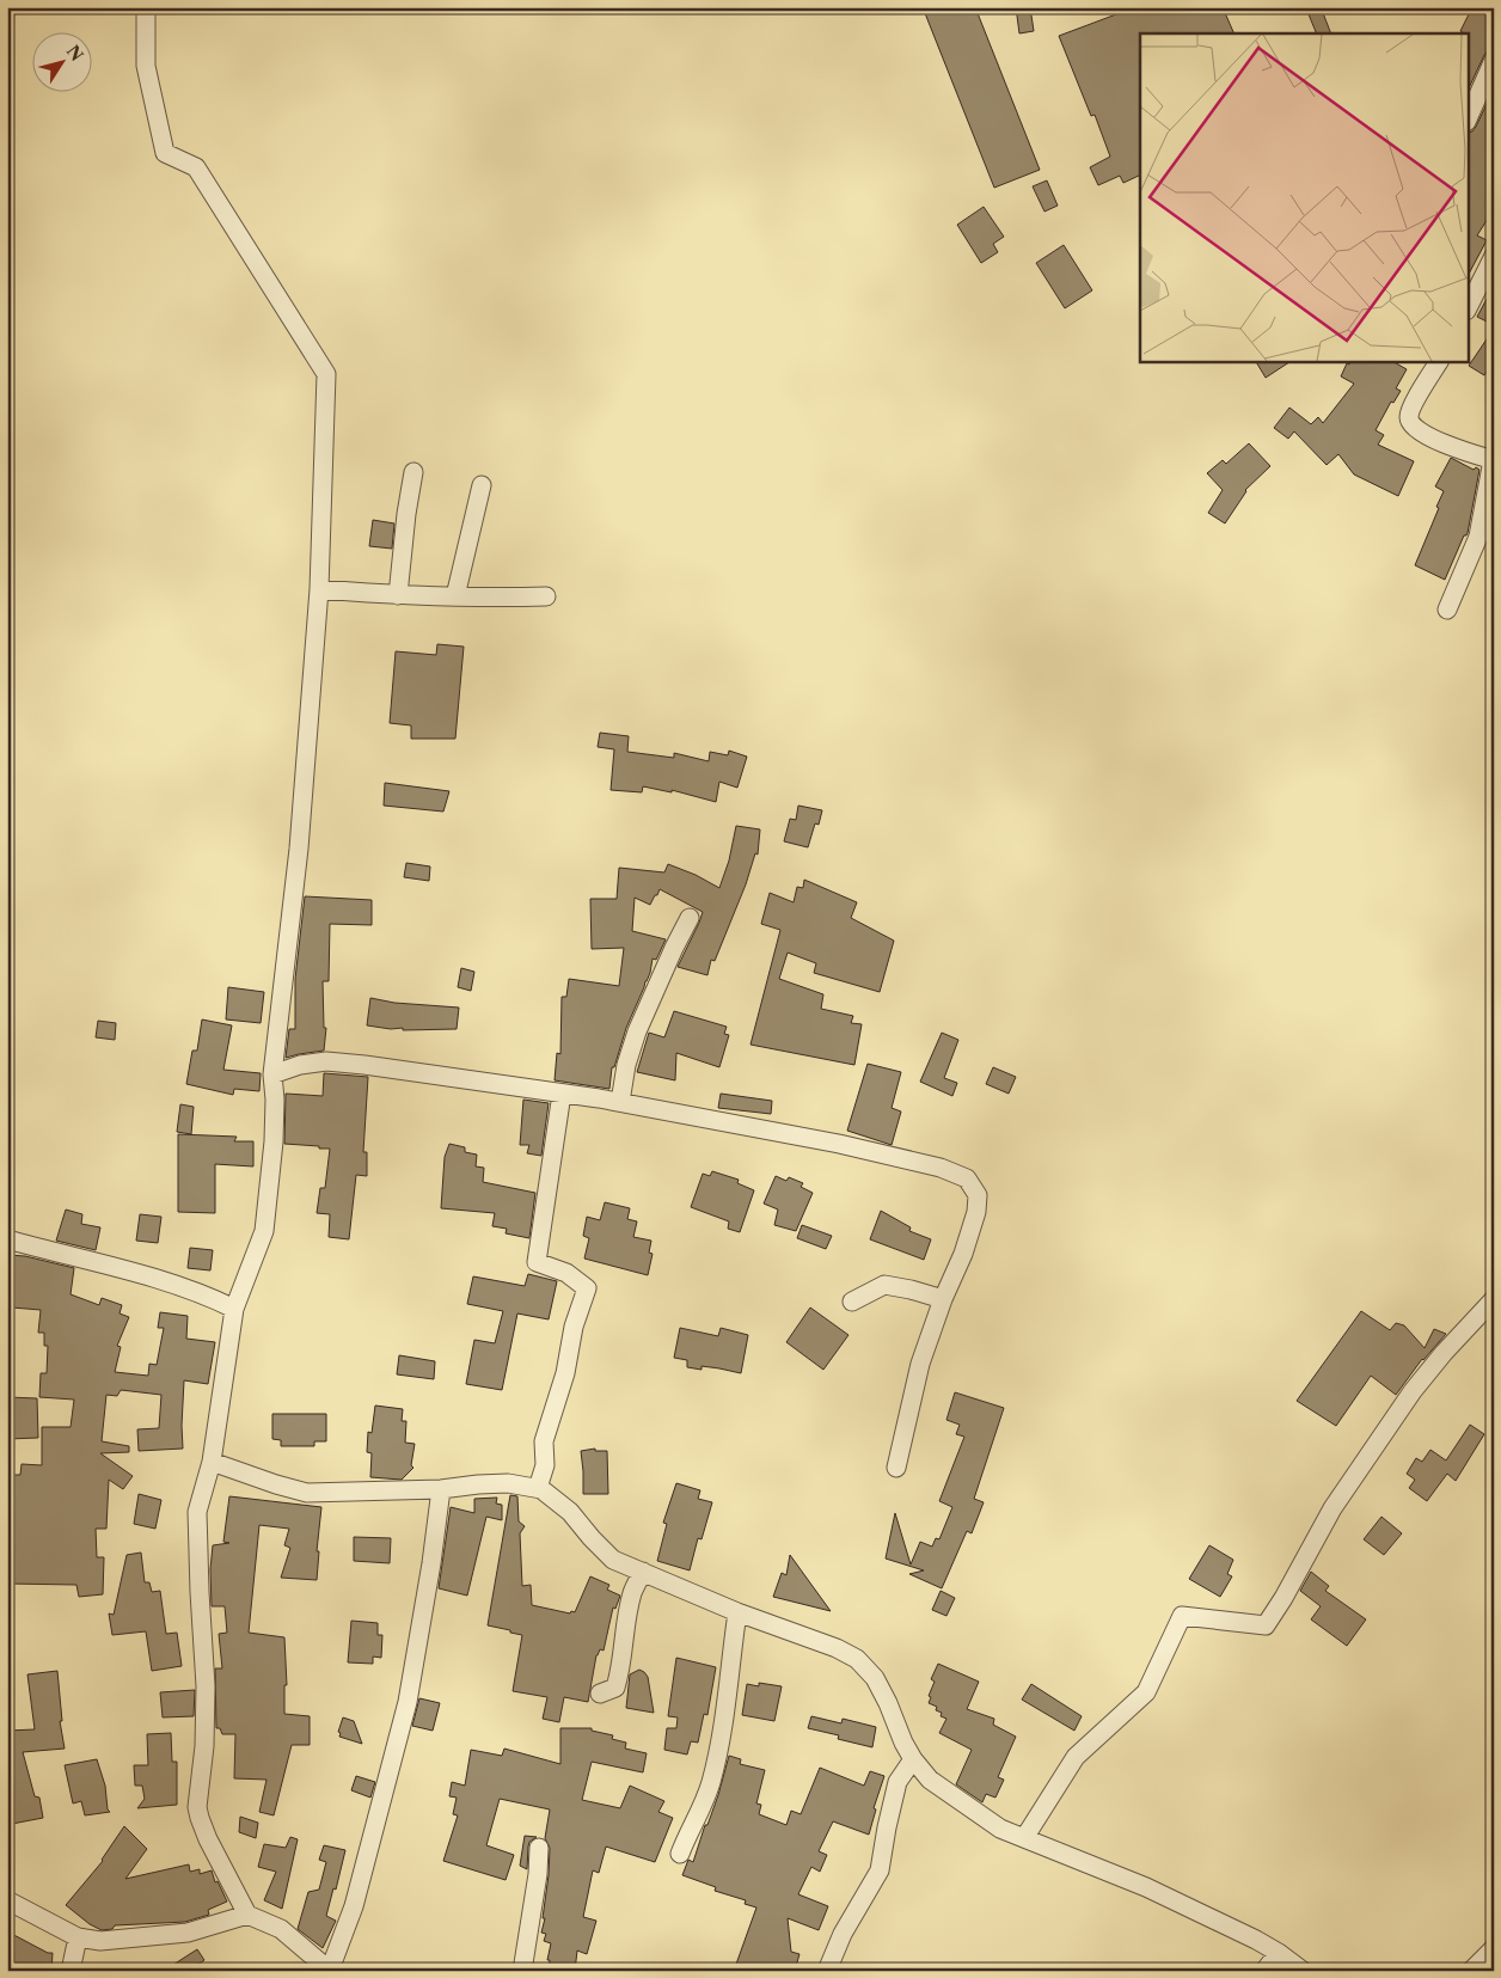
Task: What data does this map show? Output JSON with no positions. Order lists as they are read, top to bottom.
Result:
{
  "north": "top right"
}
